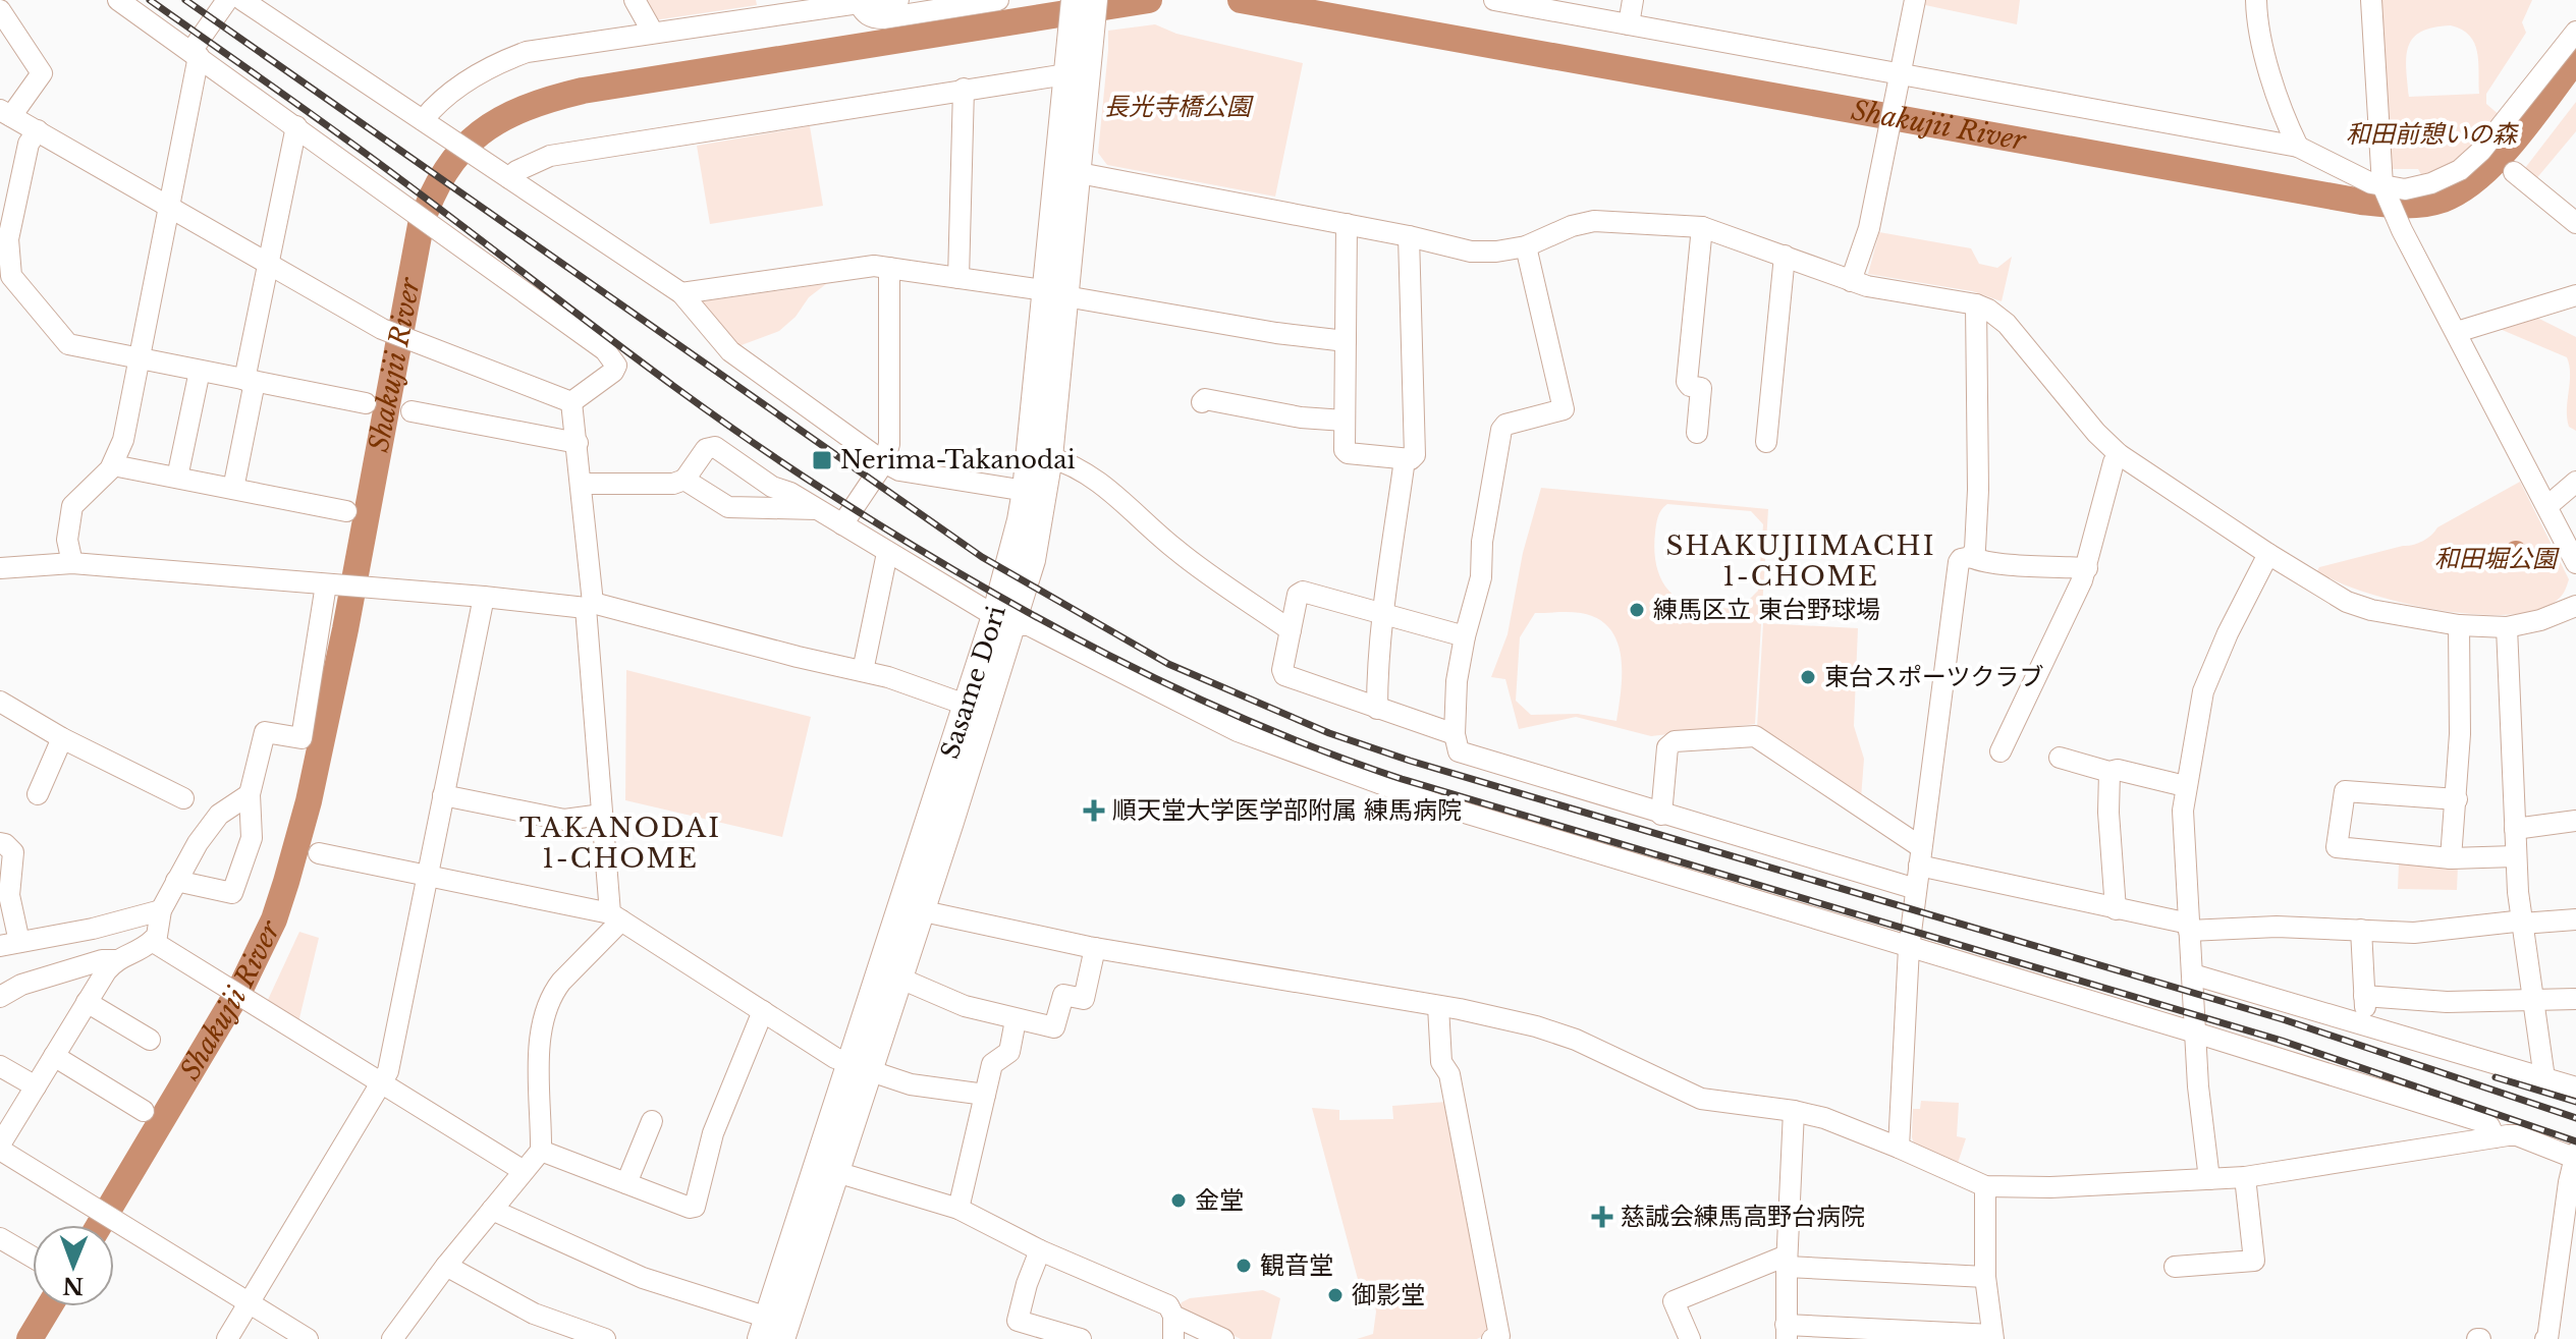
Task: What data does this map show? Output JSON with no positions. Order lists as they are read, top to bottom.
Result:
{
  "streets": {
    "main road": ["Sasame Dori"]
  },
  "districts": ["SHAKUJIIMACHI 1-CHOME", "TAKANODAI 1-CHOME"],
  "water": ["Shakujii River"],
  "parks": ["長光寺橋公園", "和田前憩いの森", "和田堀公園"],
  "places": {
    "transit": ["Nerima-Takanodai"],
    "other": [
      "練馬区立 東台野球場",
      "東台スポーツクラブ",
      "金堂",
      "観音堂",
      "御影堂"
    ],
    "health": ["順天堂大学医学部附属 練馬病院", "慈誠会練馬高野台病院"]
  },
  "north": "bottom"
}
